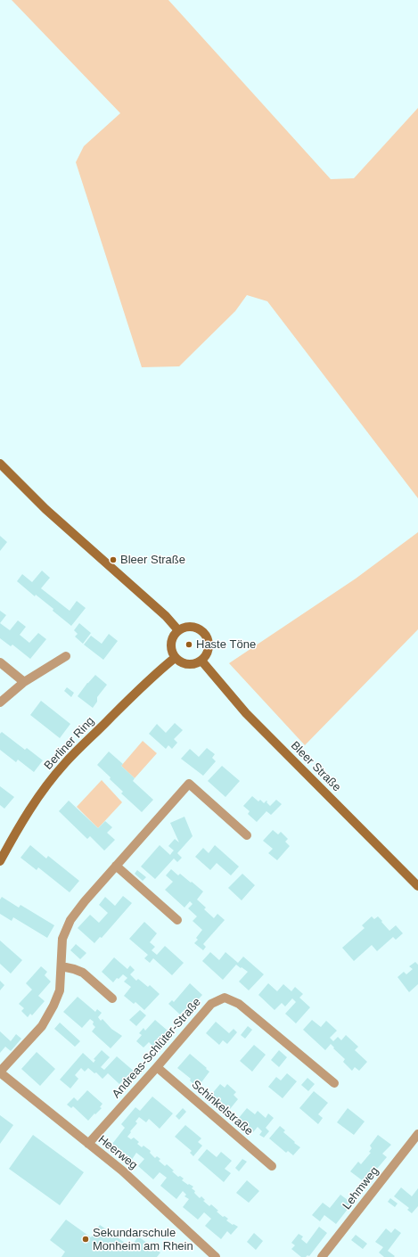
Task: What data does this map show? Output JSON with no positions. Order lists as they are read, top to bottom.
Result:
{
  "streets": {
    "street": [
      "Berliner Ring",
      "Bleer Straße",
      "Andreas-Schlüter-Straße",
      "Schinkelstraße",
      "Heerweg",
      "Lehmweg"
    ]
  },
  "crossings": [
    ["Berliner Ring", "Bleer Straße"],
    ["Andreas-Schlüter-Straße", "Schinkelstraße"],
    ["Andreas-Schlüter-Straße", "Heerweg"]
  ],
  "places": ["Bleer Straße", "Haste Töne", "Sekundarschule Monheim am Rhein"]
}
